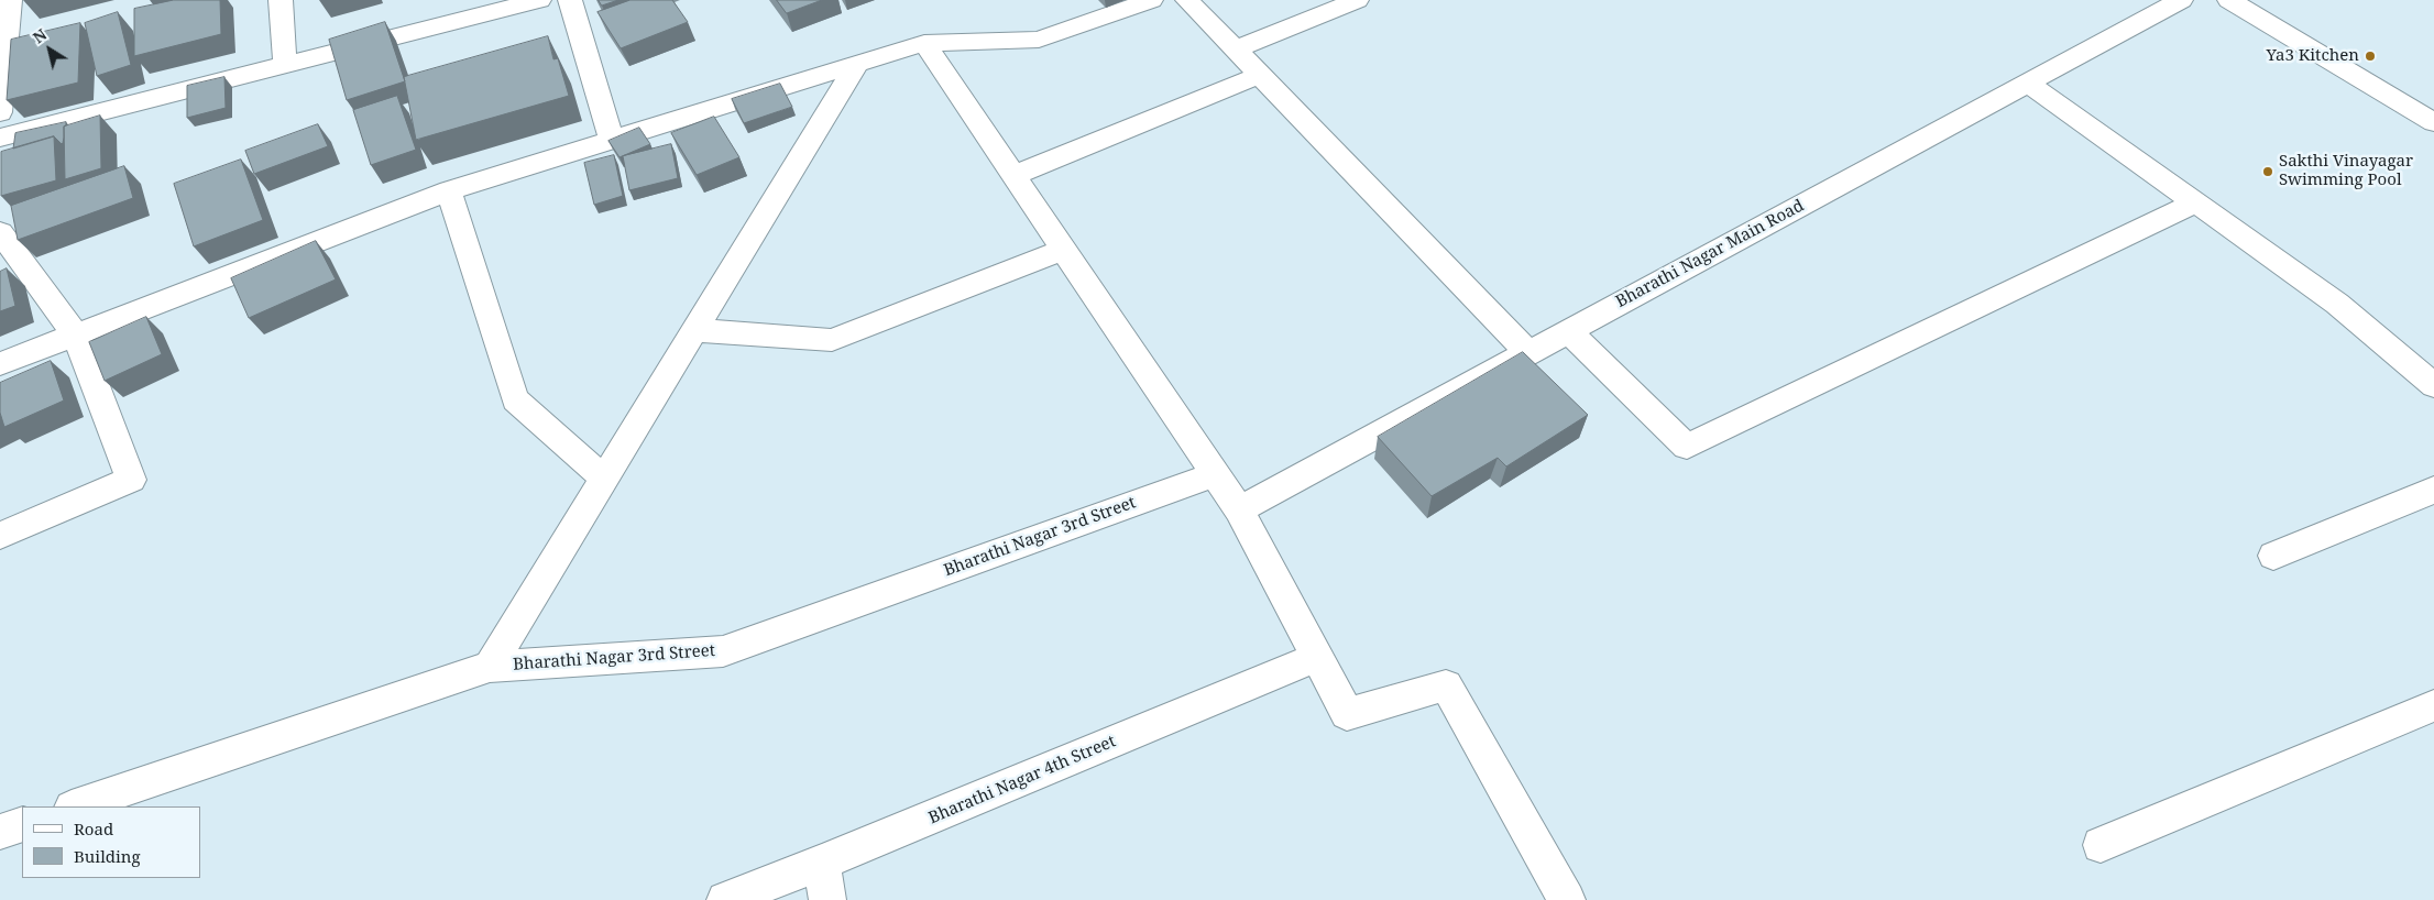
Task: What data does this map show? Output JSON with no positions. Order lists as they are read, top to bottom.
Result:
{
  "streets": {
    "street": ["Bharathi Nagar Main Road", "Bharathi Nagar 3rd Street", "Bharathi Nagar 4th Street"]
  },
  "places": ["Ya3 Kitchen", "Sakthi Vinayagar Swimming Pool"],
  "legend": ["Road", "Building"],
  "north": "top left"
}
